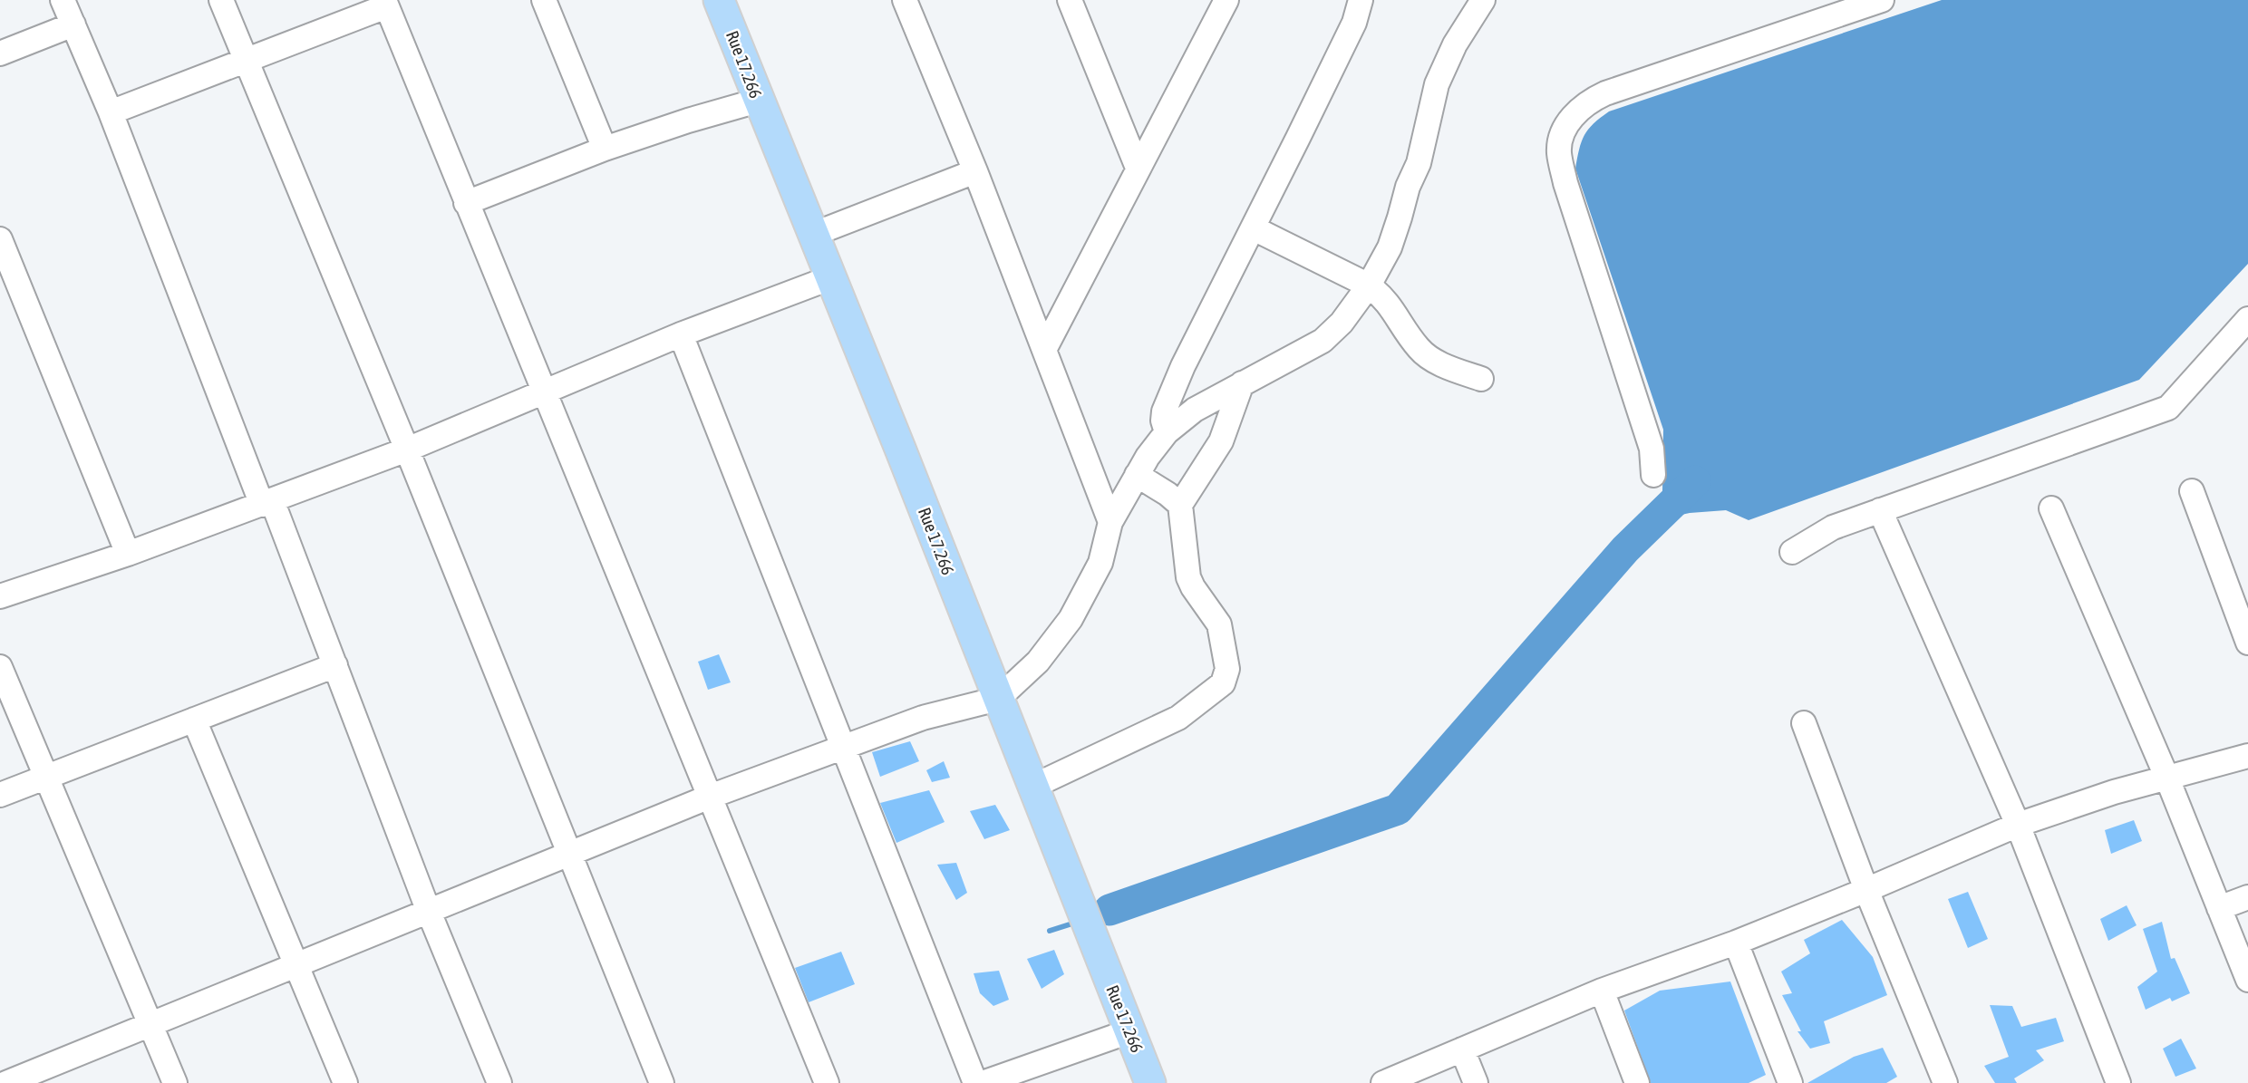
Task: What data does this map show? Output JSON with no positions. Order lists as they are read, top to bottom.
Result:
{
  "streets": {
    "main road": ["Rue 17.266"]
  }
}
